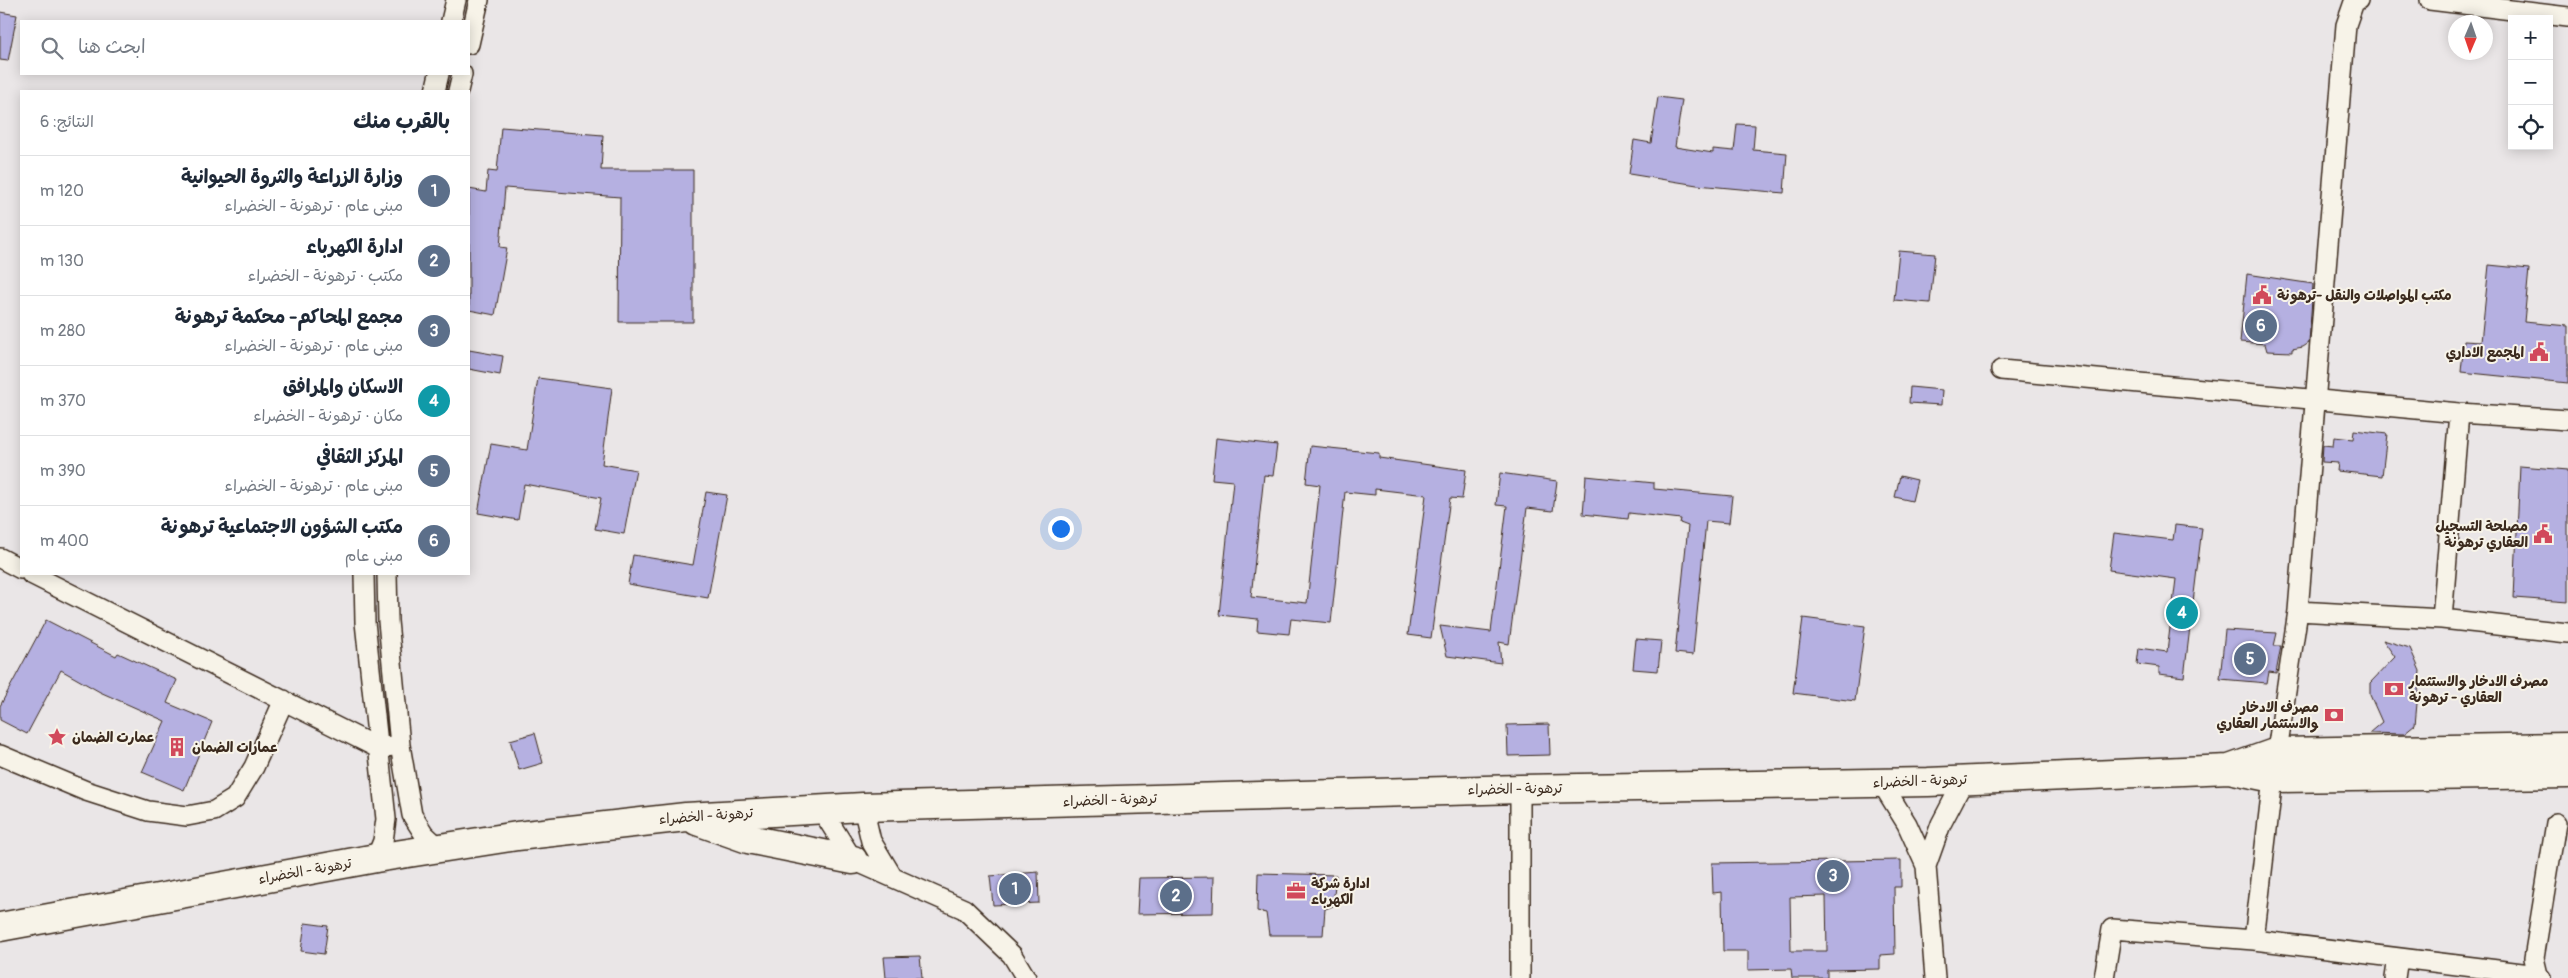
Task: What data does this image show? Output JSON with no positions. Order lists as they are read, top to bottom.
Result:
{
  "streets": {
    "highway": ["ترهونة - الخضراء"]
  },
  "places": {
    "public building": ["مكتب المواصلات والنقل -ترهونة", "المجمع الاداري", "مصلحة التسجيل العقاري ترهونة"],
    "bank": ["مصرف الادخار والاستثمار العقاري - ترهونة", "مصرف الادخار والاستثمار العقاري"],
    "place": ["عمارت الضمان"],
    "building": ["عمارات الضمان"],
    "office": ["ادارة شركة الكهرباء"]
  },
  "north": "bottom",
  "page": {
    "map_buttons": ["+", "−"],
    "search": "ابحث هنا",
    "heading": ["بالقرب منك", "النتائج: 6"],
    "list": [
      {
        "mark": "1",
        "name": "وزارة الزراعة والثروة الحيوانية",
        "note": "مبنى عام · ترهونة - الخضراء",
        "value": "120 m"
      },
      {
        "mark": "2",
        "name": "ادارة الكهرباء",
        "note": "مكتب · ترهونة - الخضراء",
        "value": "130 m"
      },
      {
        "mark": "3",
        "name": "مجمع المحاكم- محكمة ترهونة",
        "note": "مبنى عام · ترهونة - الخضراء",
        "value": "280 m"
      },
      {
        "mark": "4",
        "name": "الاسكان والمرافق",
        "note": "مكان · ترهونة - الخضراء",
        "value": "370 m"
      },
      {
        "mark": "5",
        "name": "المركز الثقافي",
        "note": "مبنى عام · ترهونة - الخضراء",
        "value": "390 m"
      },
      {
        "mark": "6",
        "name": "مكتب الشؤون الاجتماعية ترهونة",
        "note": "مبنى عام",
        "value": "400 m"
      }
    ],
    "pins": [
      "6",
      "4",
      "5",
      "3",
      "1",
      "2"
    ]
  }
}
